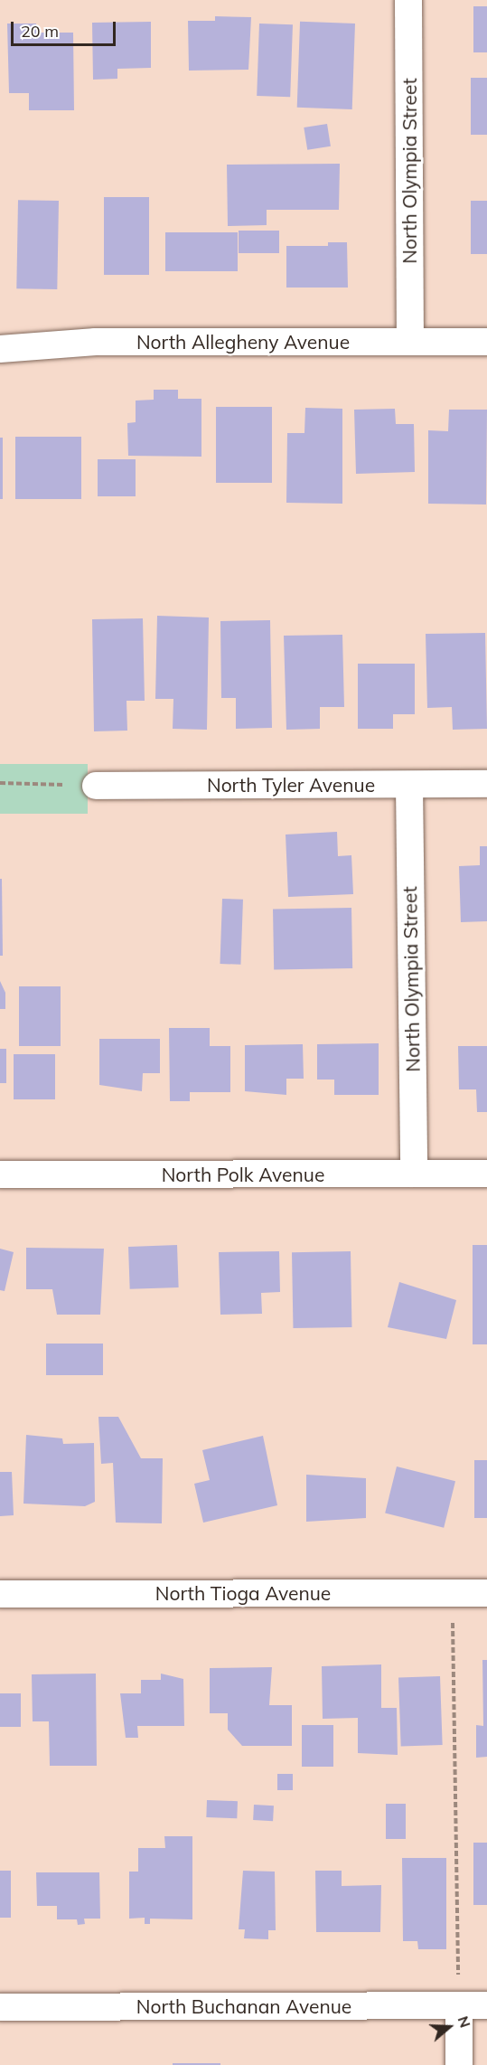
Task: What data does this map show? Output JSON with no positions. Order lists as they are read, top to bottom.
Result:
{
  "streets": {
    "street": [
      "North Olympia Street",
      "North Allegheny Avenue",
      "North Tyler Avenue",
      "North Polk Avenue",
      "North Tioga Avenue",
      "North Buchanan Avenue"
    ]
  },
  "crossings": [
    ["North Olympia Street", "North Allegheny Avenue"],
    ["North Olympia Street", "North Tyler Avenue"],
    ["North Olympia Street", "North Polk Avenue"]
  ],
  "scale_bar": "20 m",
  "north": "right"
}
